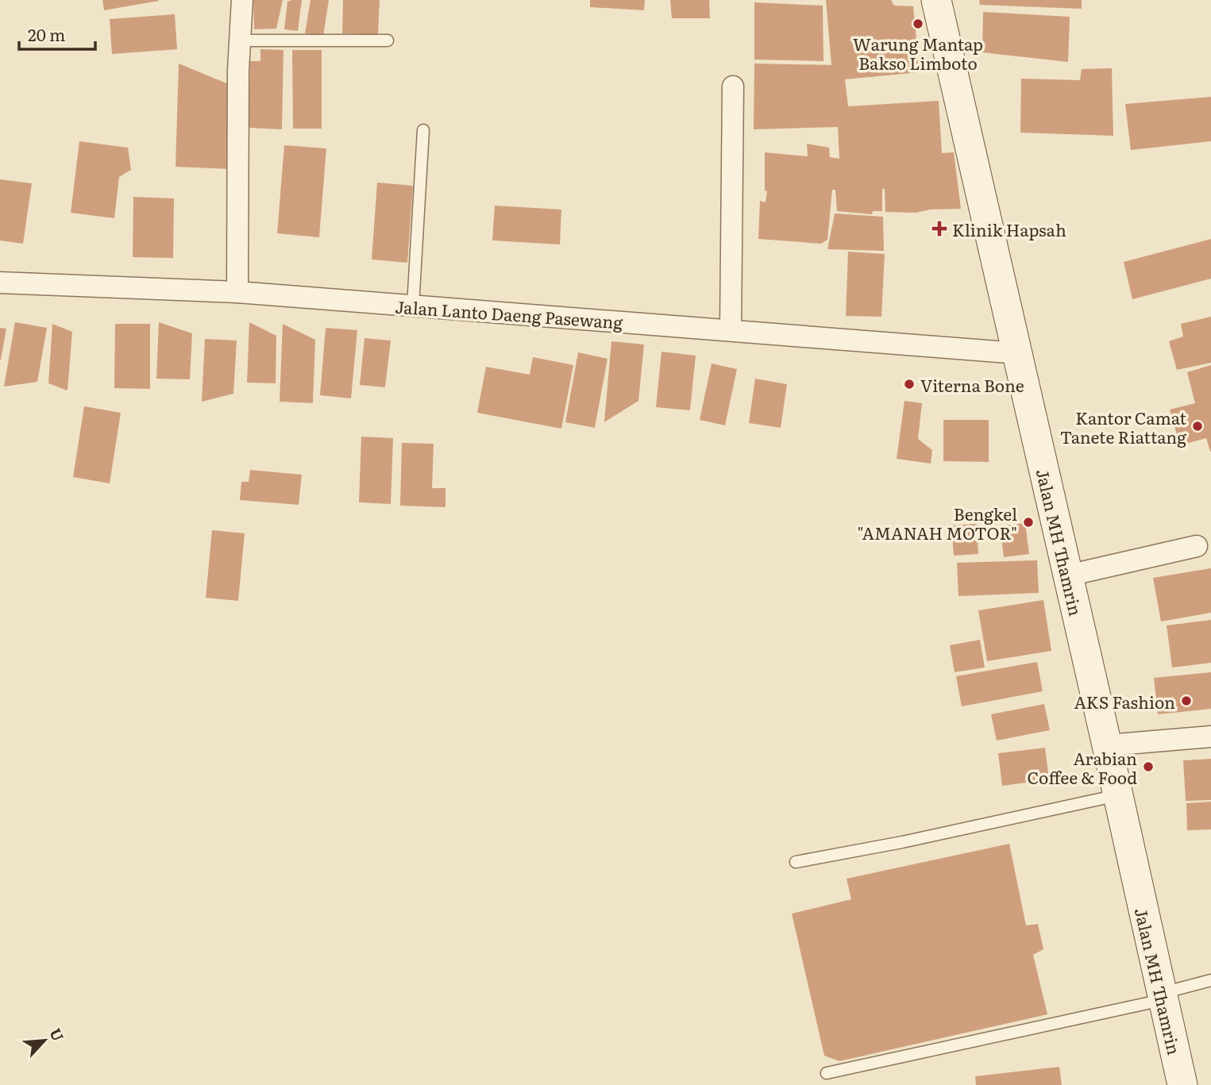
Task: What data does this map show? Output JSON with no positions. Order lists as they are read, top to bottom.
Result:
{
  "streets": {
    "main road": ["Jalan MH Thamrin"],
    "street": ["Jalan Lanto Daeng Pasewang"]
  },
  "crossings": [
    ["Jalan Lanto Daeng Pasewang", "Jalan MH Thamrin"]
  ],
  "places": {
    "other": [
      "Warung Mantap Bakso Limboto",
      "Viterna Bone",
      "Kantor Camat Tanete Riattang",
      "Bengkel \"AMANAH MOTOR\"",
      "AKS Fashion",
      "Arabian Coffee & Food"
    ],
    "health": ["Klinik Hapsah"]
  },
  "scale_bar": "20 m",
  "north": "top right"
}
